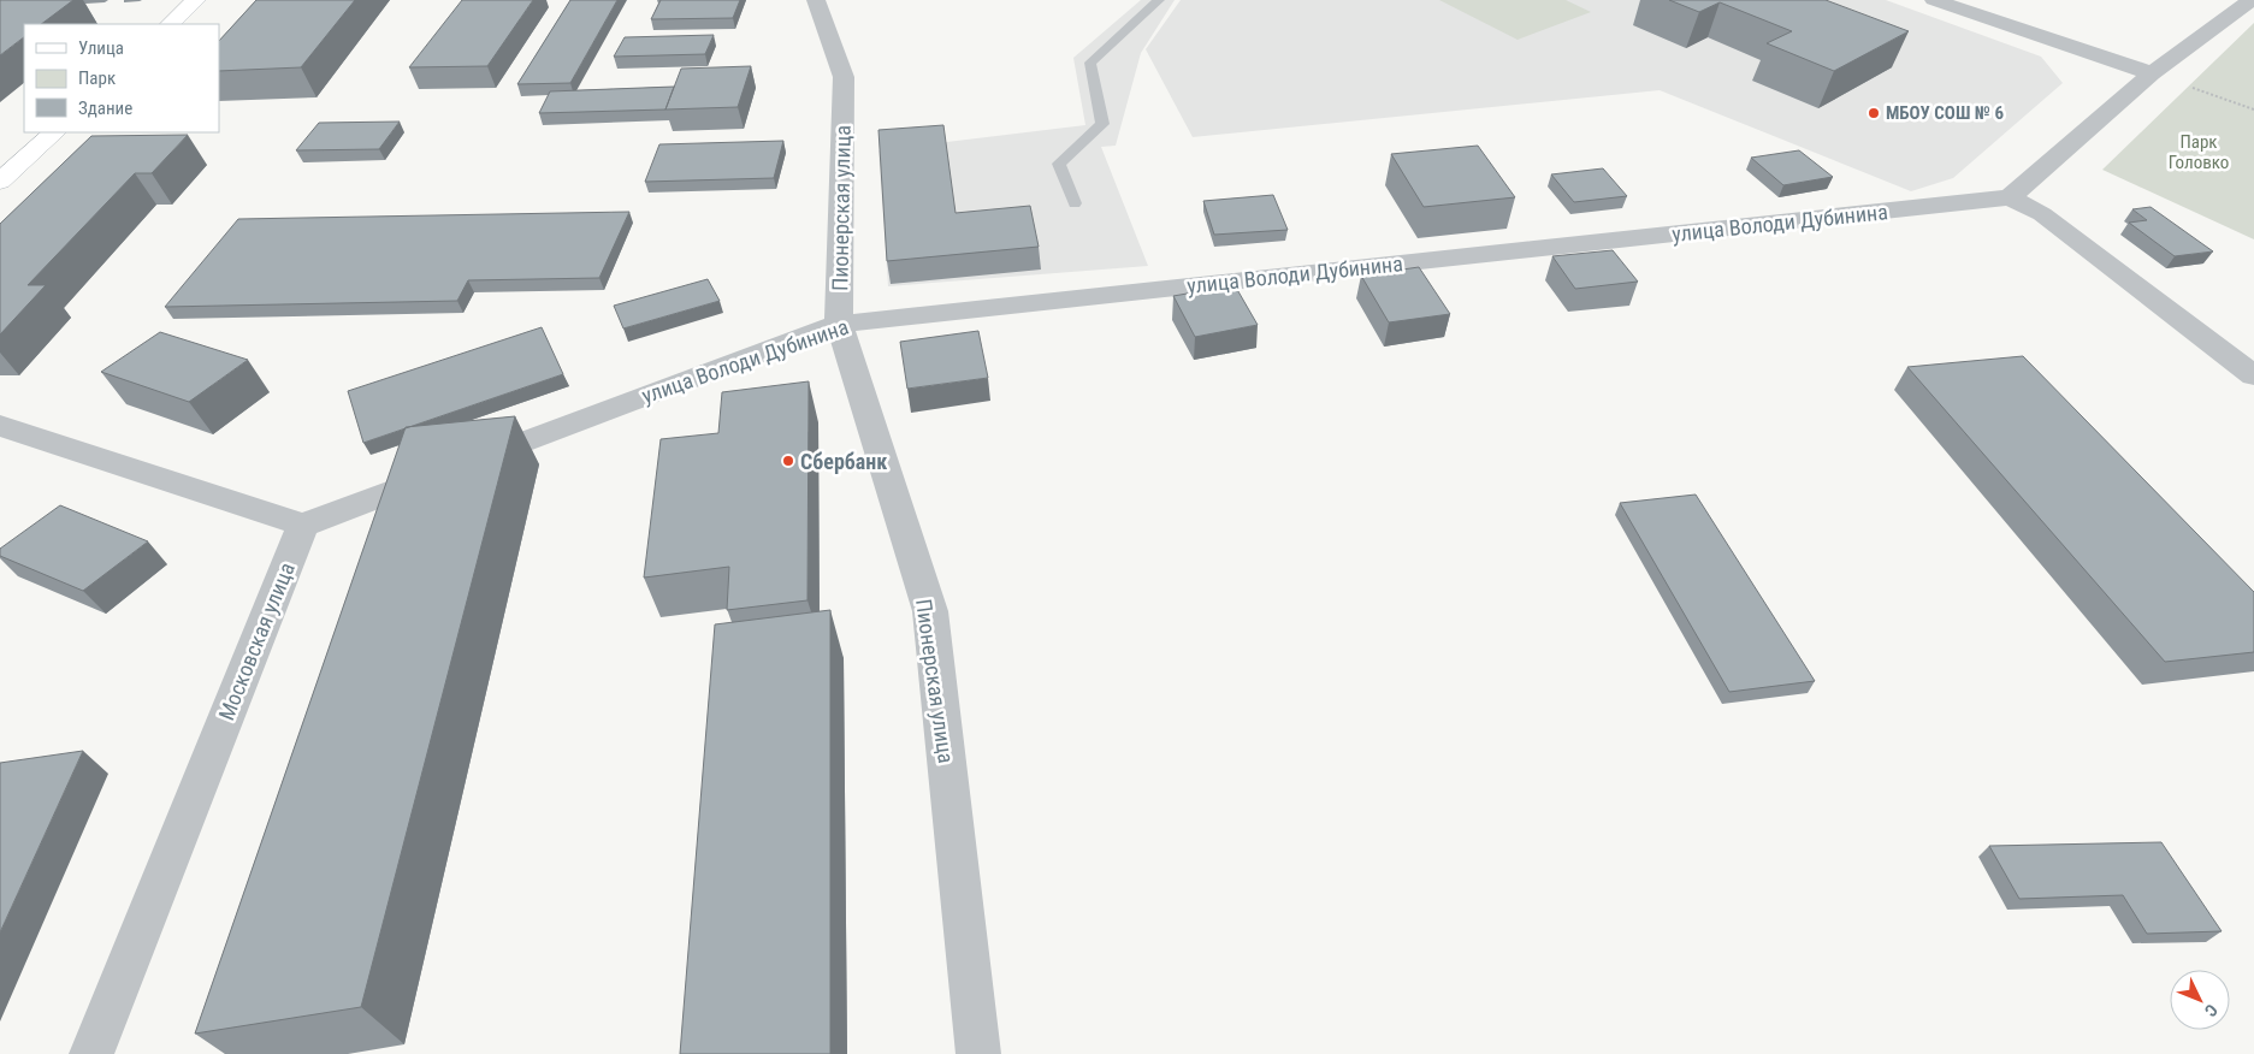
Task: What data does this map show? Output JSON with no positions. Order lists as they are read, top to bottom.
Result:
{
  "streets": {
    "street": ["Пионерская улица", "улица Володи Дубинина", "Московская улица"]
  },
  "crossings": [
    ["Пионерская улица", "улица Володи Дубинина"],
    ["улица Володи Дубинина", "Московская улица"]
  ],
  "parks": ["Парк Головко"],
  "places": ["МБОУ СОШ № 6", "Сбербанк"],
  "legend": ["Улица", "Парк", "Здание"],
  "north": "bottom right"
}
